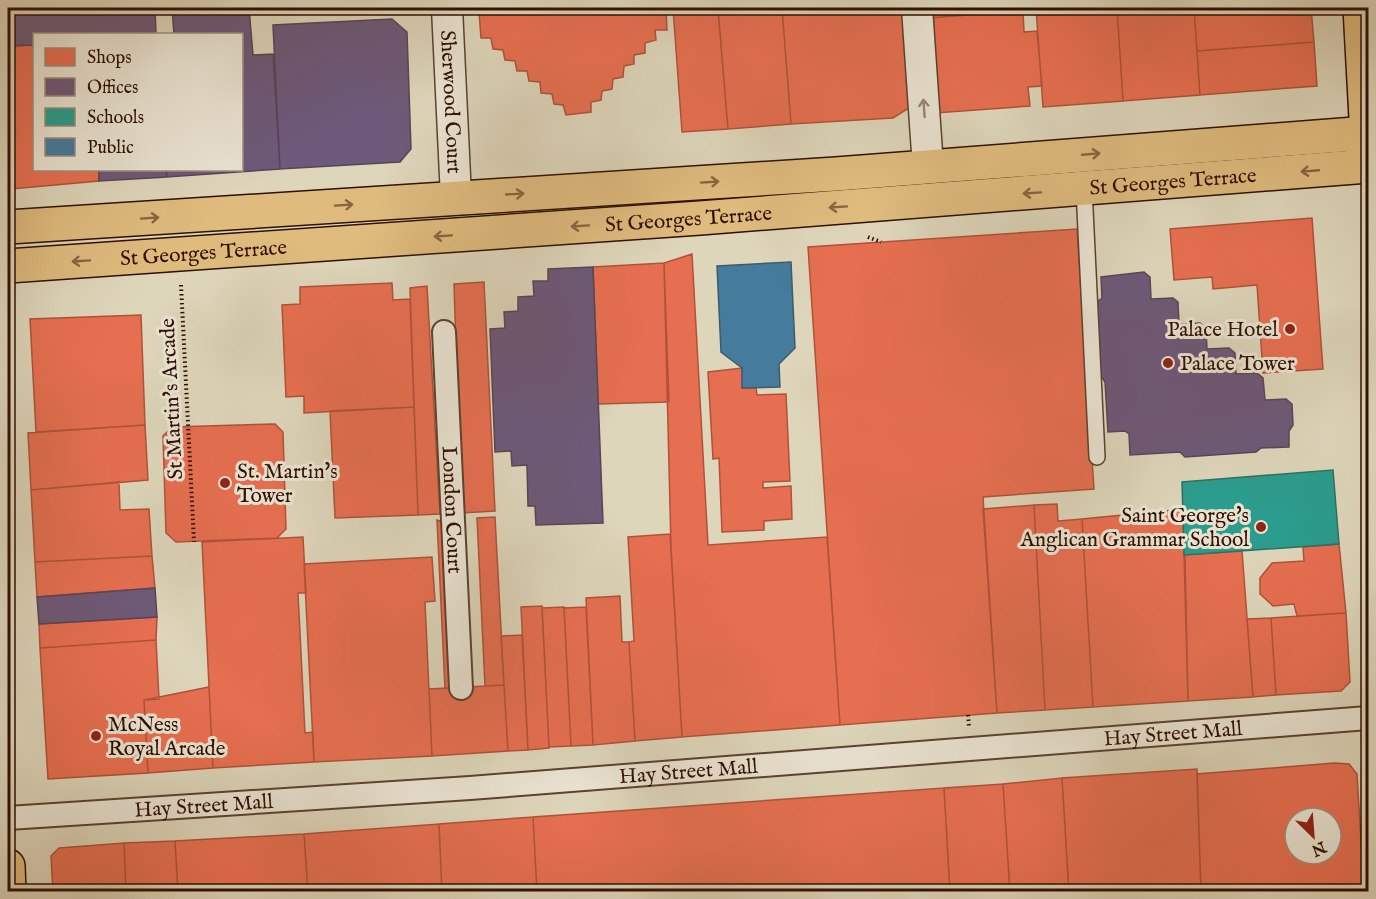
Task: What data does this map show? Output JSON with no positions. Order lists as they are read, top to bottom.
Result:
{
  "streets": {
    "main road": ["St Georges Terrace"],
    "street": ["Sherwood Court", "London Court", "Hay Street Mall"],
    "path": ["St Martin's Arcade"]
  },
  "crossings": [
    ["Sherwood Court", "St Georges Terrace"],
    ["St Georges Terrace", "St Martin's Arcade"]
  ],
  "places": [
    "Palace Hotel",
    "Palace Tower",
    "St. Martin's Tower",
    "Saint George's Anglican Grammar School",
    "McNess Royal Arcade"
  ],
  "legend": [
    "Shops",
    "Offices",
    "Schools",
    "Public"
  ],
  "north": "bottom right"
}
